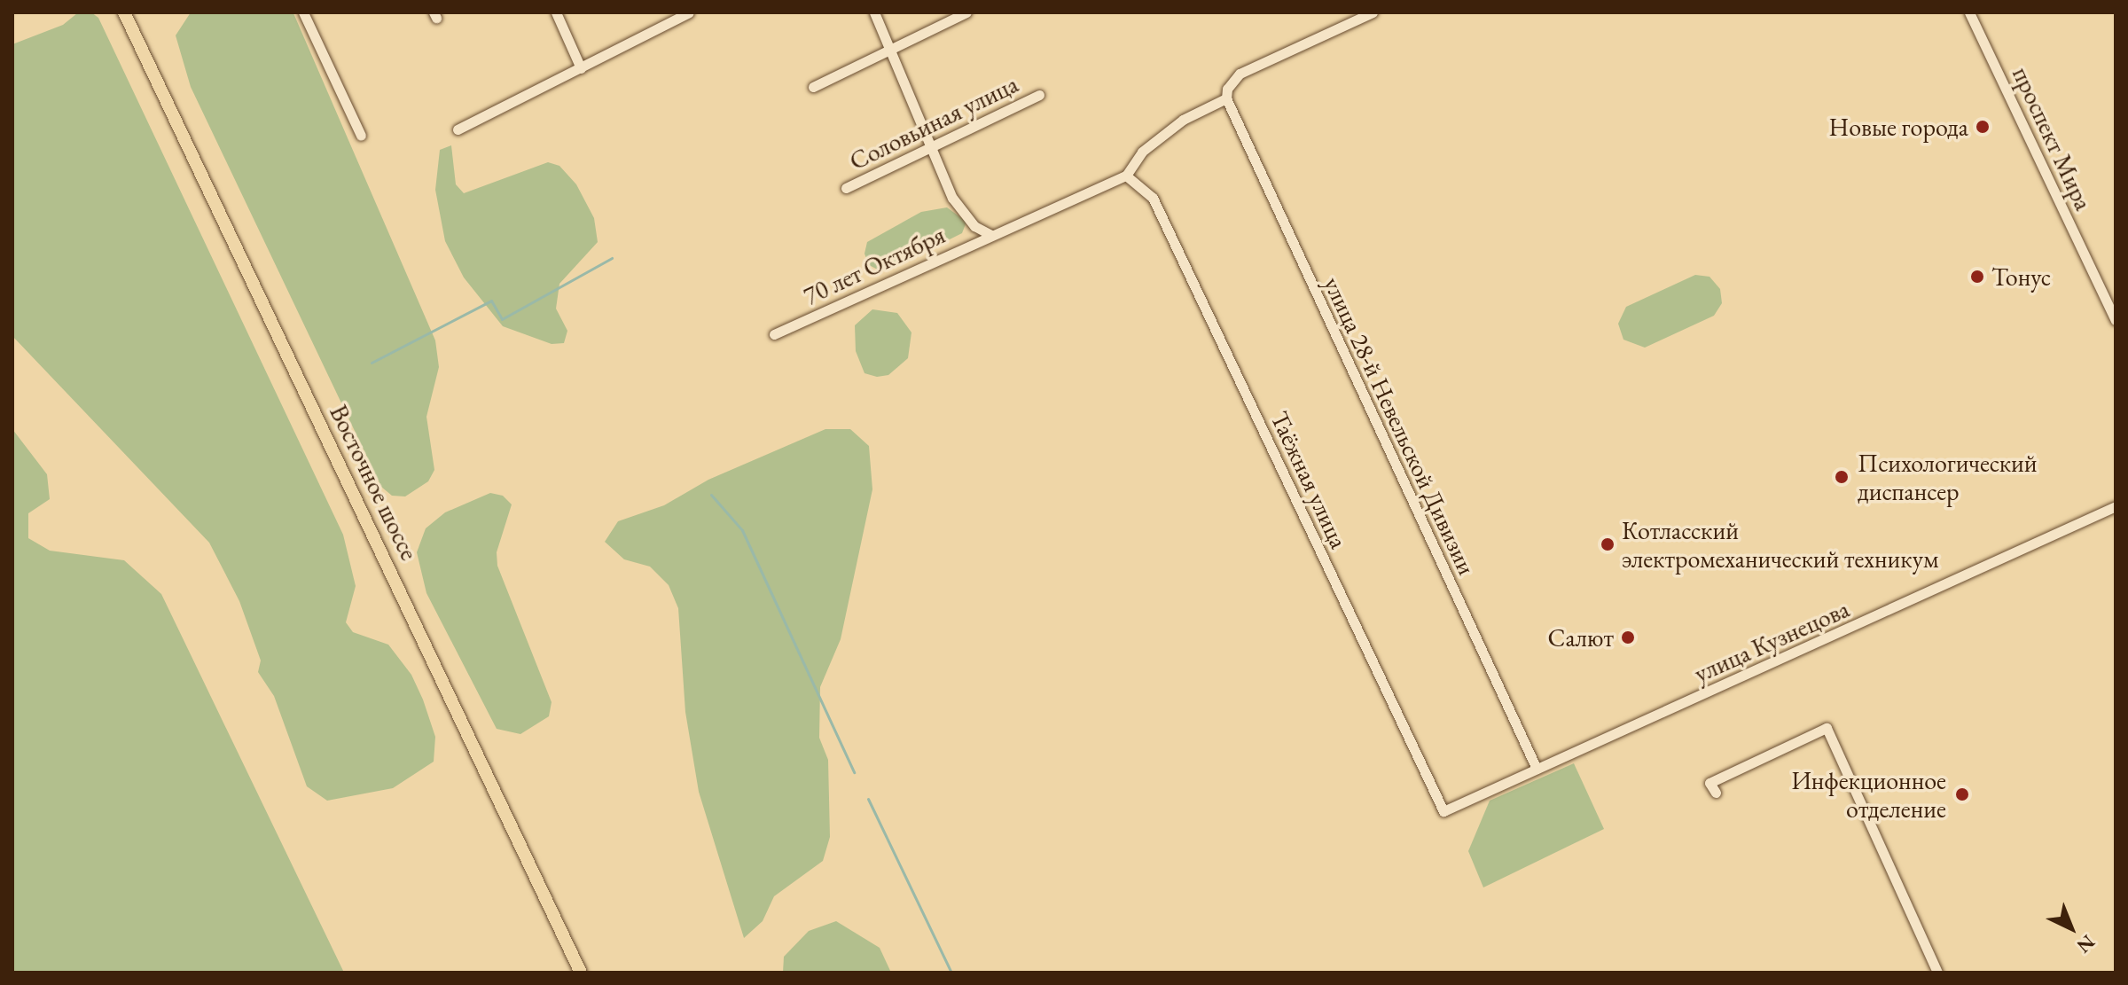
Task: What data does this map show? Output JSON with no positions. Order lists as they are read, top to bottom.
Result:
{
  "streets": {
    "main road": ["Восточное шоссе"],
    "street": [
      "Соловьиная улица",
      "проспект Мира",
      "70 лет Октября",
      "улица 28-й Невельской Дивизии",
      "Таёжная улица",
      "улица Кузнецова"
    ]
  },
  "crossings": [
    ["70 лет Октября", "Таёжная улица"],
    ["улица 28-й Невельской Дивизии", "улица Кузнецова"],
    ["Таёжная улица", "улица Кузнецова"]
  ],
  "places": [
    "Новые города",
    "Тонус",
    "Психологический диспансер",
    "Котласский электромеханический техникум",
    "Салют",
    "Инфекционное отделение"
  ],
  "north": "bottom right"
}
